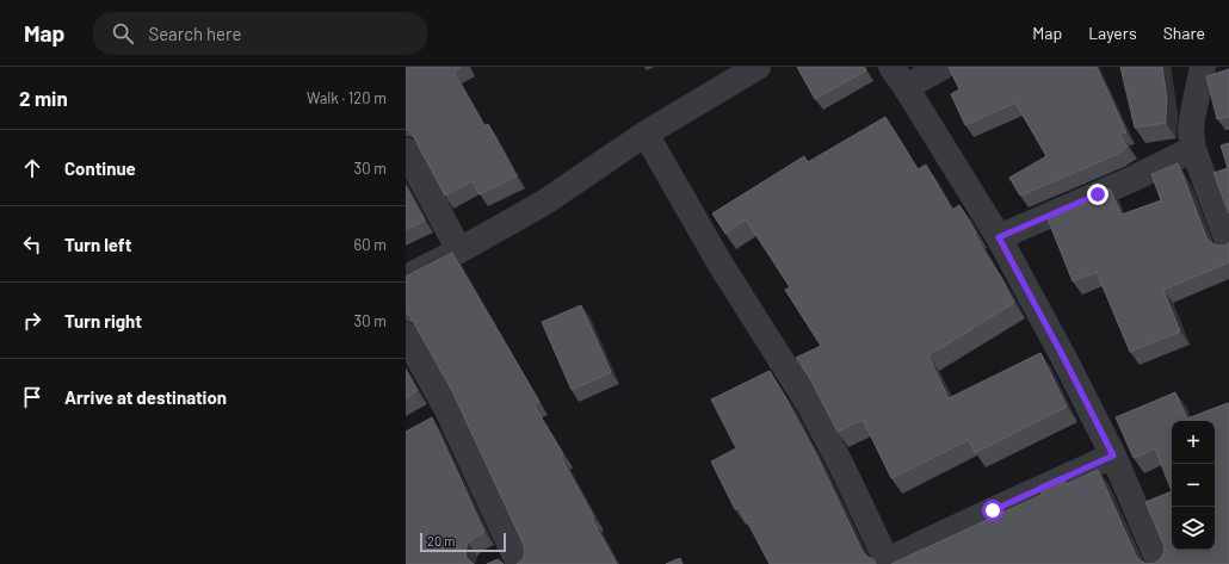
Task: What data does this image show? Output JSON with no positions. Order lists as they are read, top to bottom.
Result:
{
  "scale_bar": "20 m",
  "page": {
    "header": "Map",
    "search": "Search here",
    "nav": ["Map", "Layers", "Share"],
    "heading": ["2 min", "Walk · 120 m"],
    "list": [
      ["Continue", "30 m"],
      ["Turn left", "60 m"],
      ["Turn right", "30 m"],
      "Arrive at destination"
    ],
    "map_buttons": ["+", "−"],
    "scale": "20 m"
  }
}
